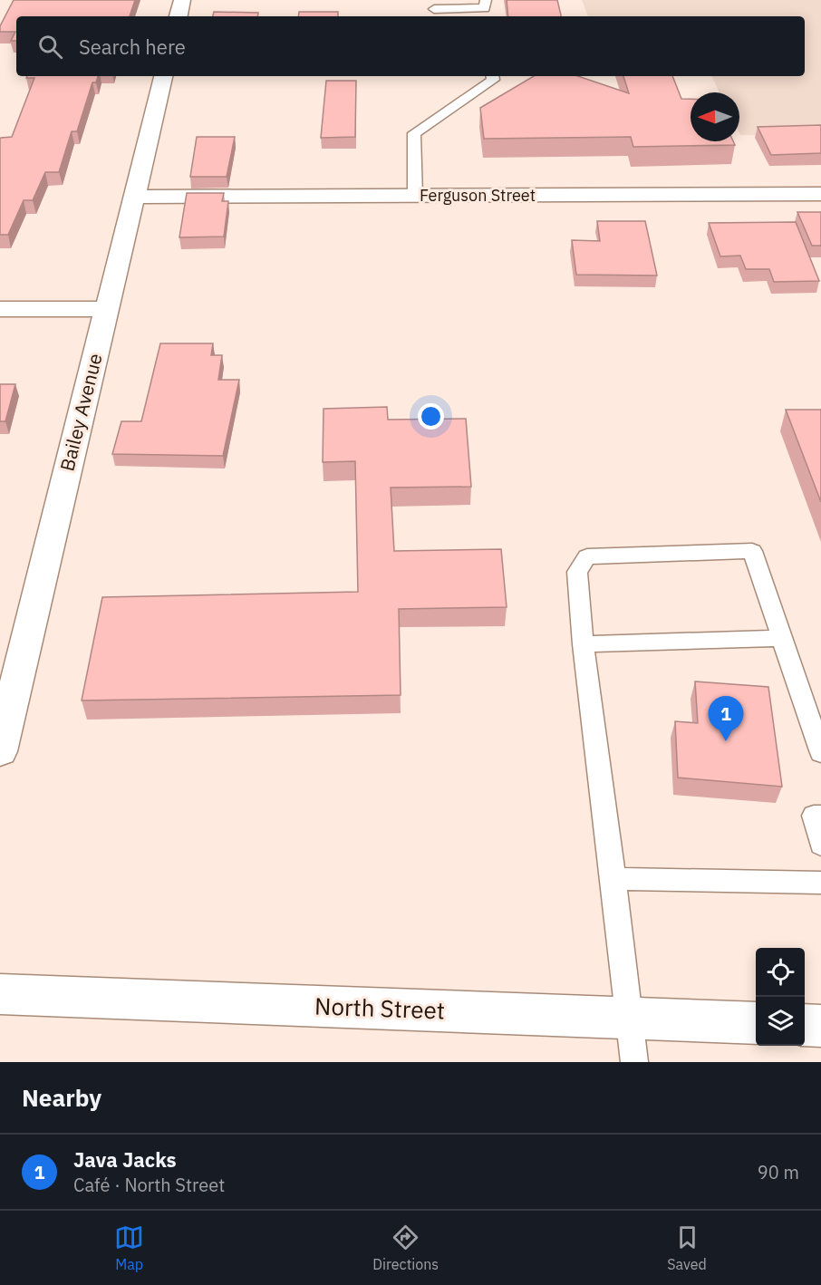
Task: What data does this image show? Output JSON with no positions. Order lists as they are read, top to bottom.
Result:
{
  "streets": {
    "street": ["Ferguson Street", "Bailey Avenue", "North Street"]
  },
  "crossings": [
    ["Ferguson Street", "Bailey Avenue"]
  ],
  "north": "left",
  "page": {
    "search": "Search here",
    "pins": "1",
    "heading": "Nearby",
    "list": [
      {
        "mark": "1",
        "name": "Java Jacks",
        "note": "Café · North Street",
        "value": "90 m"
      }
    ],
    "nav": ["Map", "Directions", "Saved"]
  }
}
